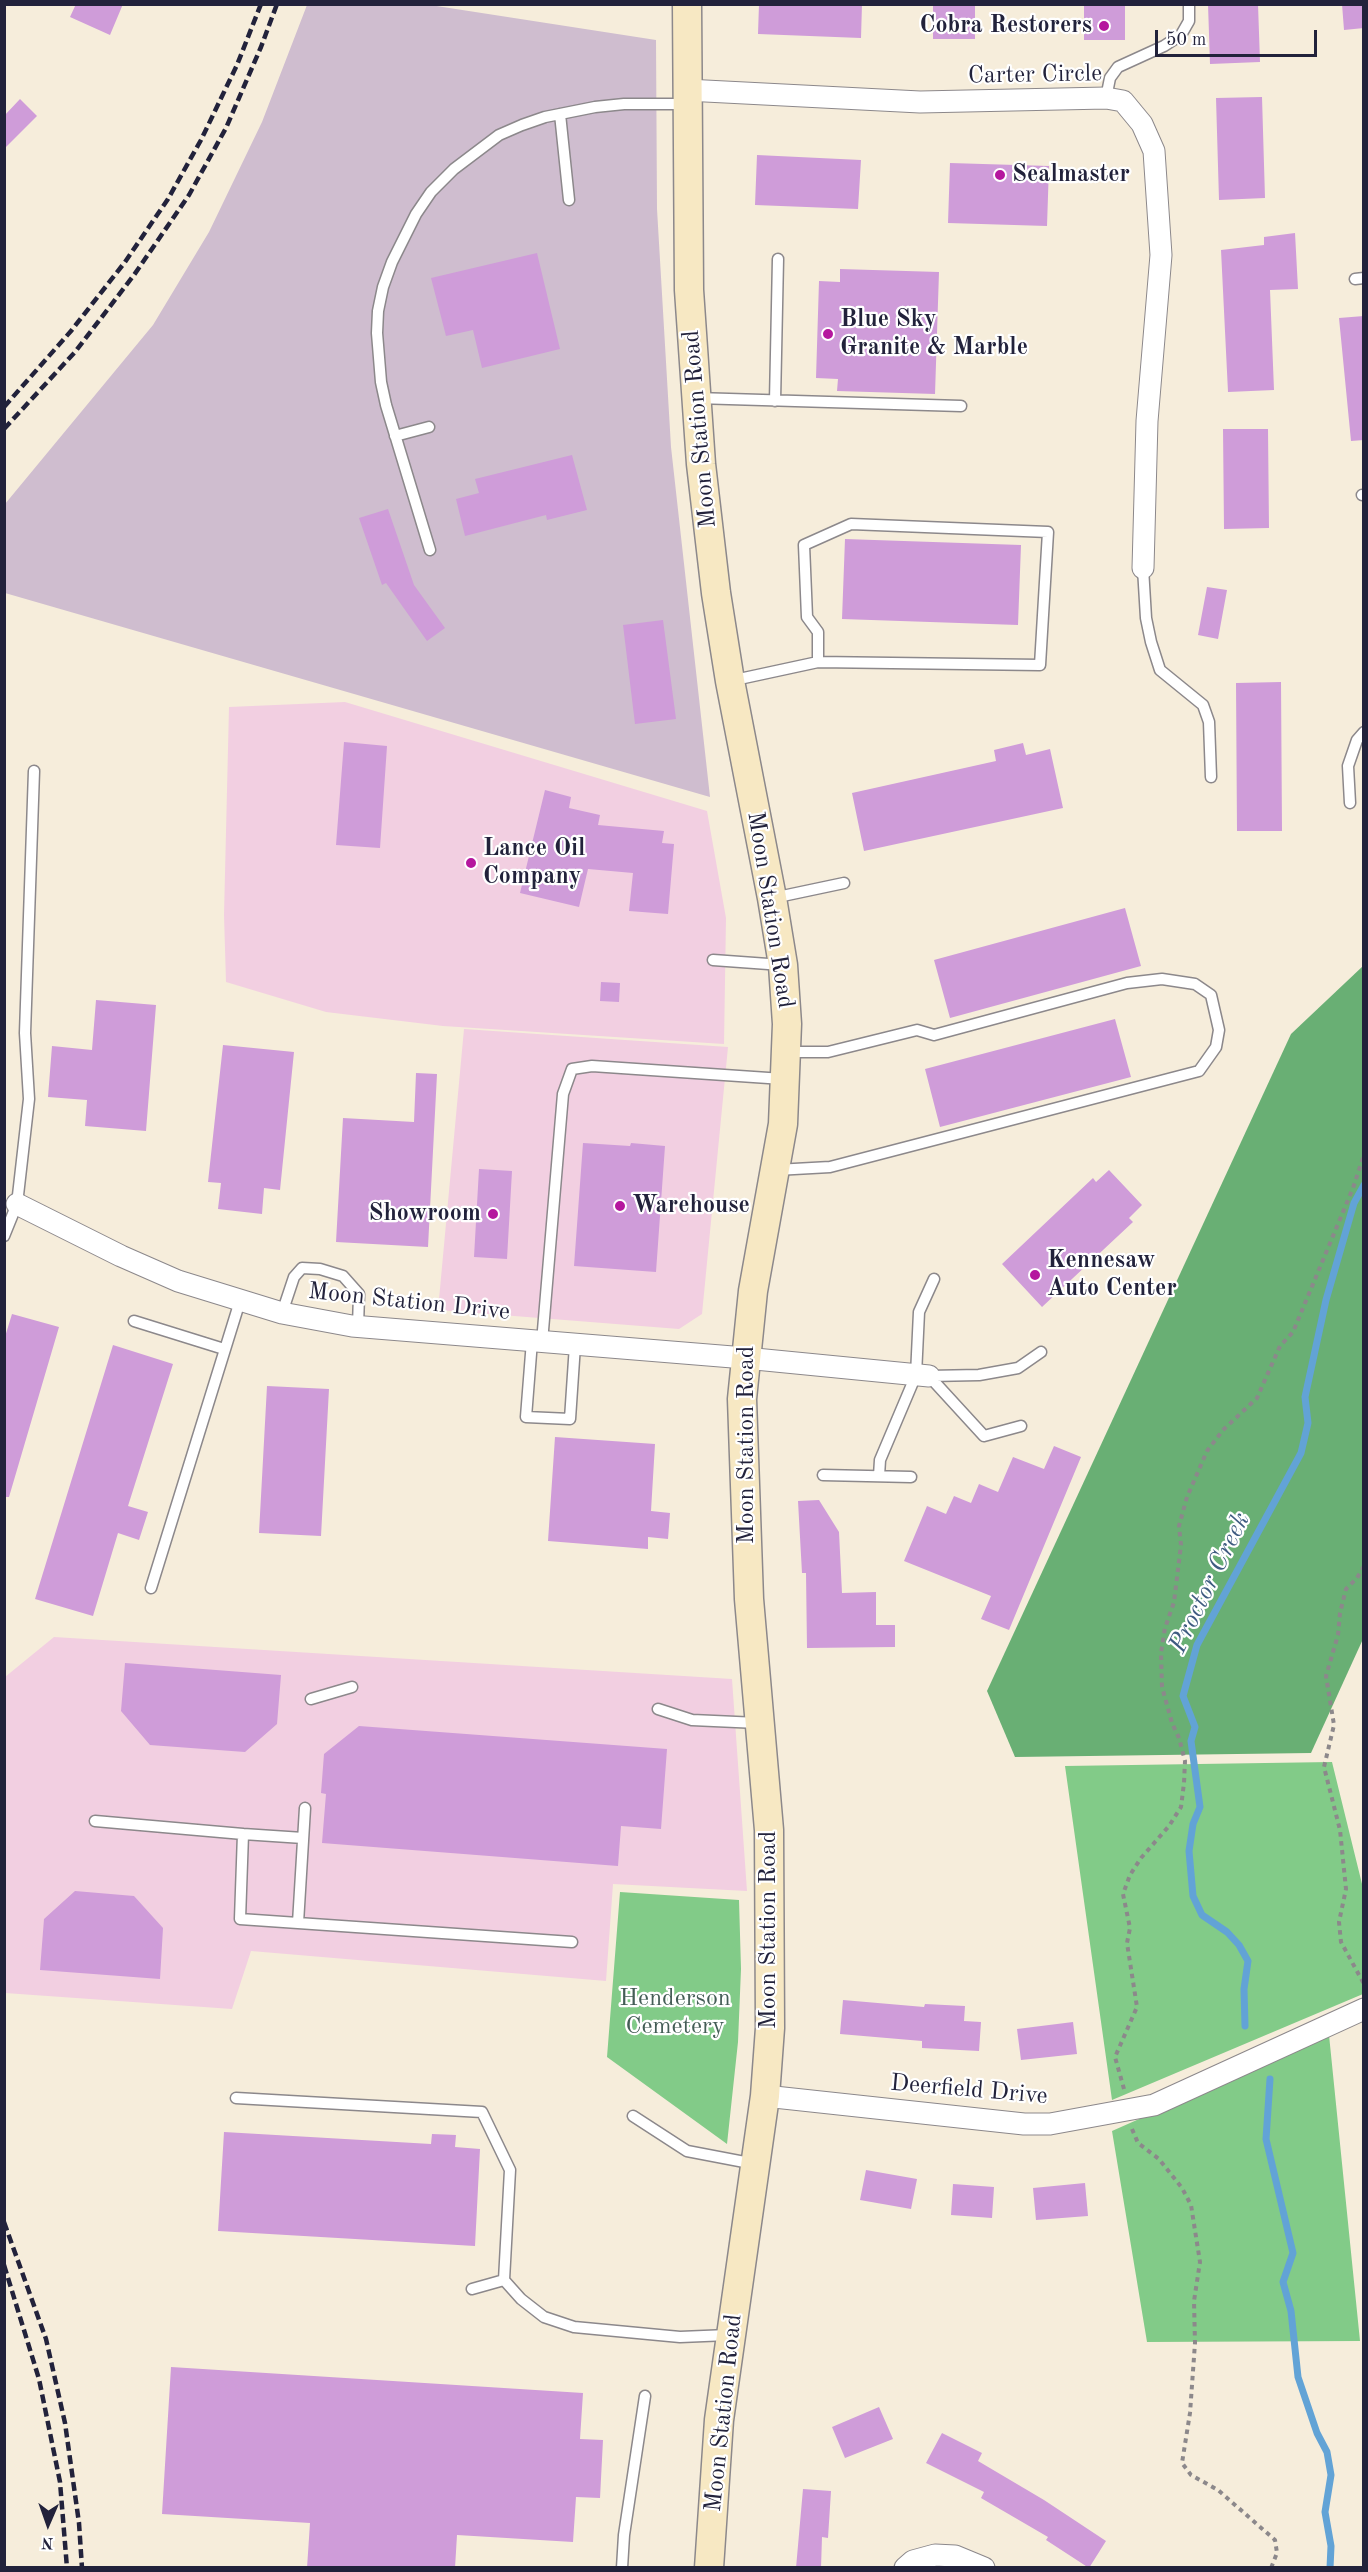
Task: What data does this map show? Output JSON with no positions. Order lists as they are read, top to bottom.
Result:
{
  "streets": {
    "street": [
      "Carter Circle",
      "Moon Station Road",
      "Moon Station Drive",
      "Deerfield Drive"
    ]
  },
  "crossings": [
    ["Carter Circle", "Moon Station Road"],
    ["Moon Station Road", "Moon Station Drive"],
    ["Moon Station Road", "Deerfield Drive"]
  ],
  "water": ["Proctor Creek"],
  "parks": ["Henderson Cemetery"],
  "places": [
    "Cobra Restorers",
    "Sealmaster",
    "Blue Sky Granite & Marble",
    "Lance Oil Company",
    "Warehouse",
    "Showroom",
    "Kennesaw Auto Center"
  ],
  "scale_bar": "50 m",
  "north": "bottom"
}
